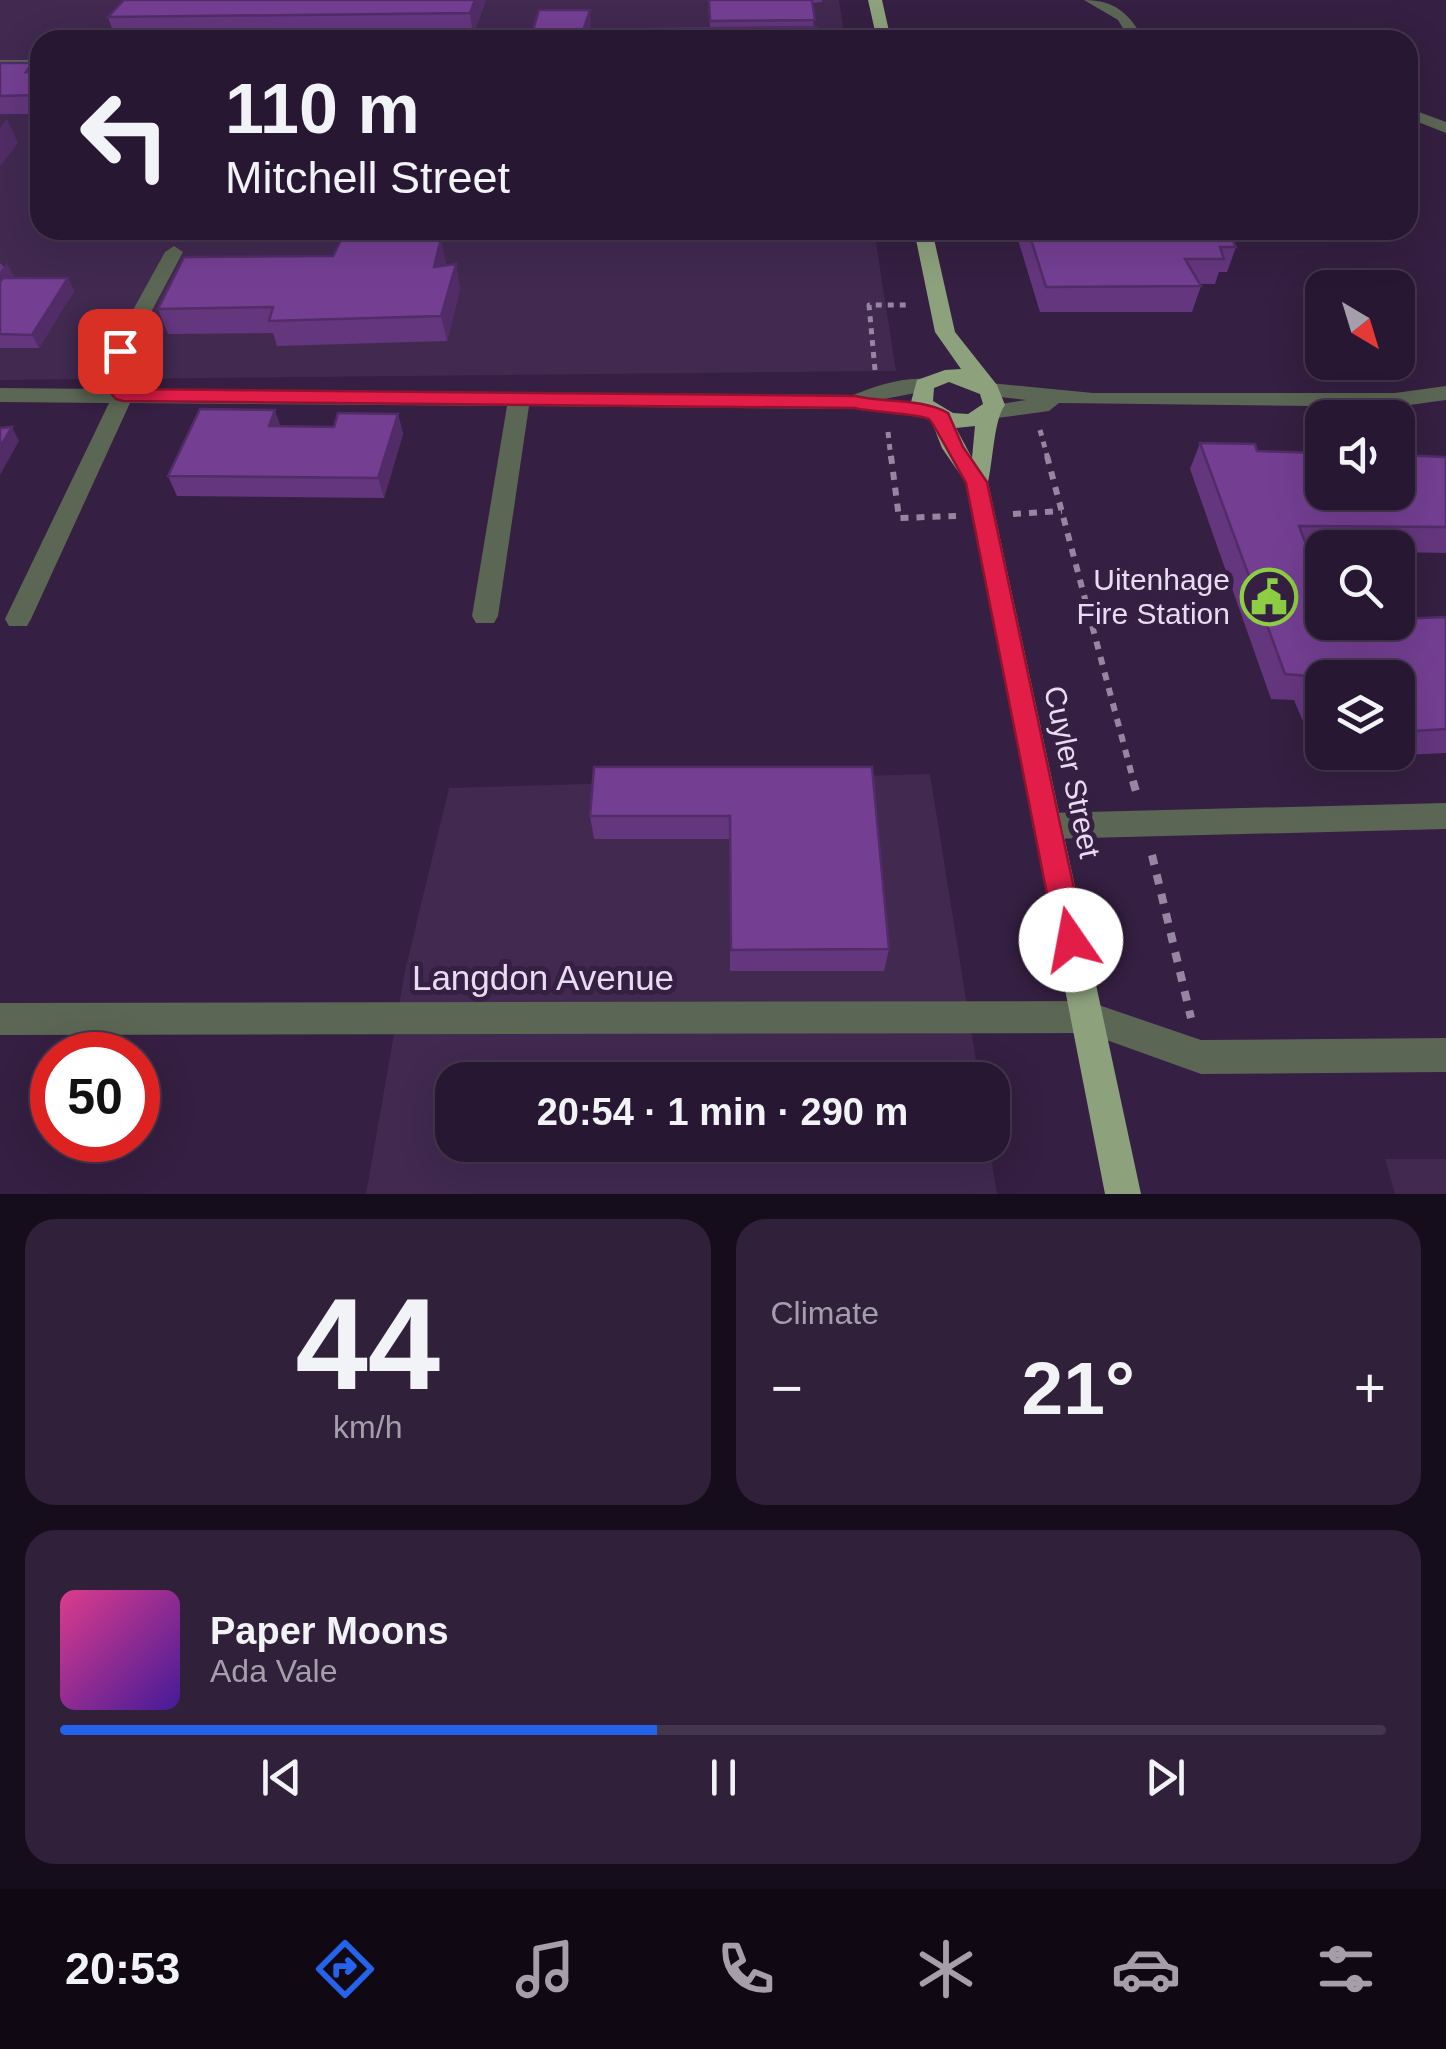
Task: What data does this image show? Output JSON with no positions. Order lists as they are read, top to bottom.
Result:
{
  "streets": {
    "main road": ["Cuyler Street"],
    "street": ["Langdon Avenue"]
  },
  "crossings": [
    ["Cuyler Street", "Langdon Avenue"]
  ],
  "places": {
    "public building": ["Uitenhage Fire Station"]
  },
  "north": "bottom right",
  "page": {
    "turn": ["110 m", "Mitchell Street"],
    "limit": "50",
    "trip": "20:54 · 1 min · 290 m",
    "tile": [
      ["44", "km/h"],
      "Climate"
    ],
    "heat": ["−", "21°", "+"],
    "song": ["Paper Moons", "Ada Vale"],
    "tabs": "20:53"
  }
}
